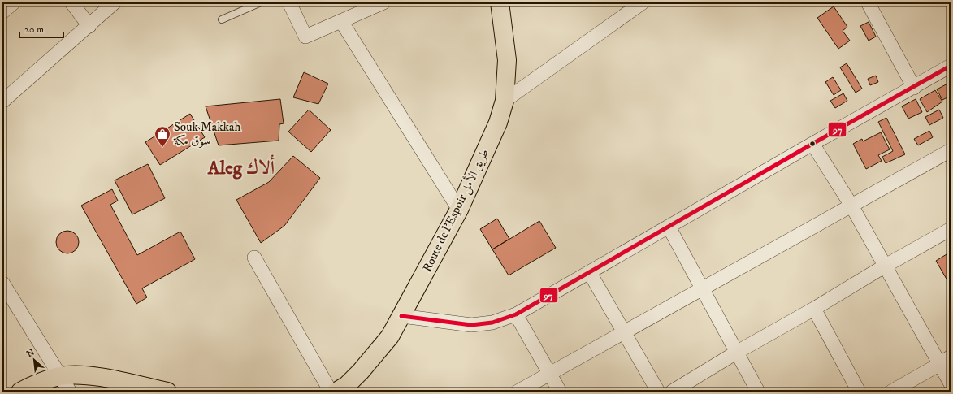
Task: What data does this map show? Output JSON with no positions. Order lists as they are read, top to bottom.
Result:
{
  "streets": {
    "highway": ["Route de l’Espoir طريق الأمل"]
  },
  "districts": ["Aleg ألاك"],
  "places": {
    "shop": ["Souk Makkah سوق مكة"]
  },
  "lines": ["transit line 97"],
  "scale_bar": "20 m",
  "north": "top left"
}
